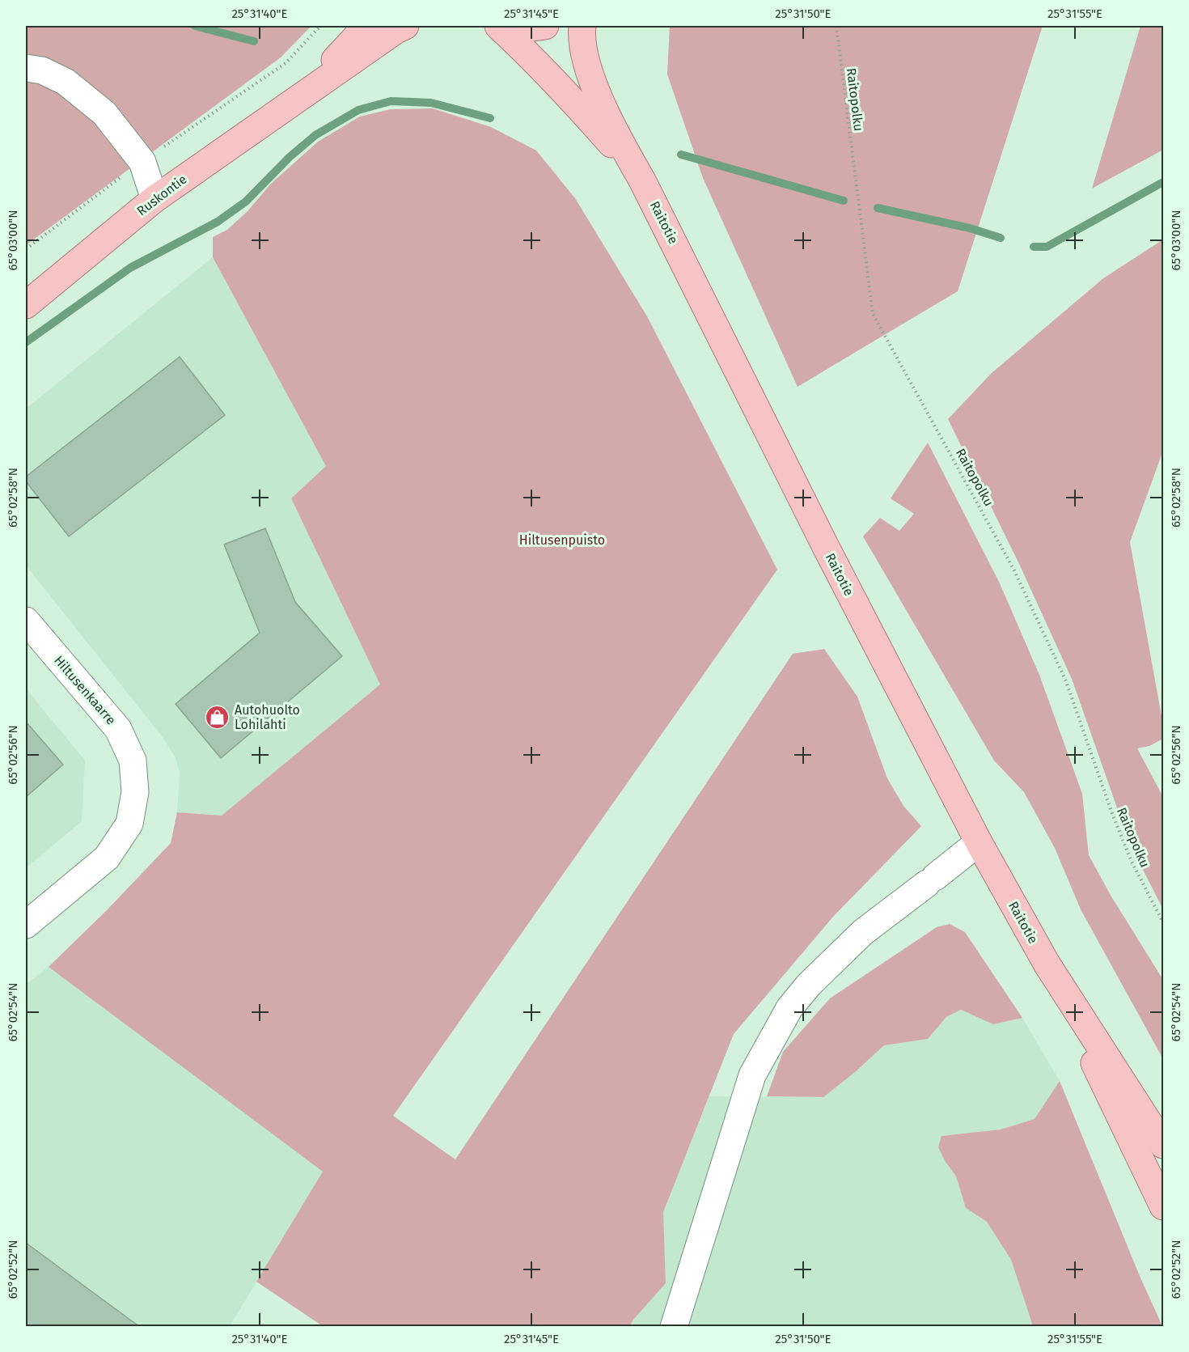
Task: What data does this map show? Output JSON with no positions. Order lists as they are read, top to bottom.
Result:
{
  "streets": {
    "main road": ["Ruskontie", "Raitotie"],
    "street": ["Hiltusenkaarre"],
    "path": ["Raitopolku"]
  },
  "parks": ["Hiltusenpuisto"],
  "places": {
    "shop": ["Autohuolto Lohilahti"]
  },
  "coordinates": [
    "25°31'40\"E",
    "25°31'45\"E",
    "25°31'50\"E",
    "25°31'55\"E",
    "65°03'00\"N",
    "65°02'58\"N",
    "65°02'56\"N",
    "65°02'54\"N",
    "65°02'52\"N"
  ]
}
